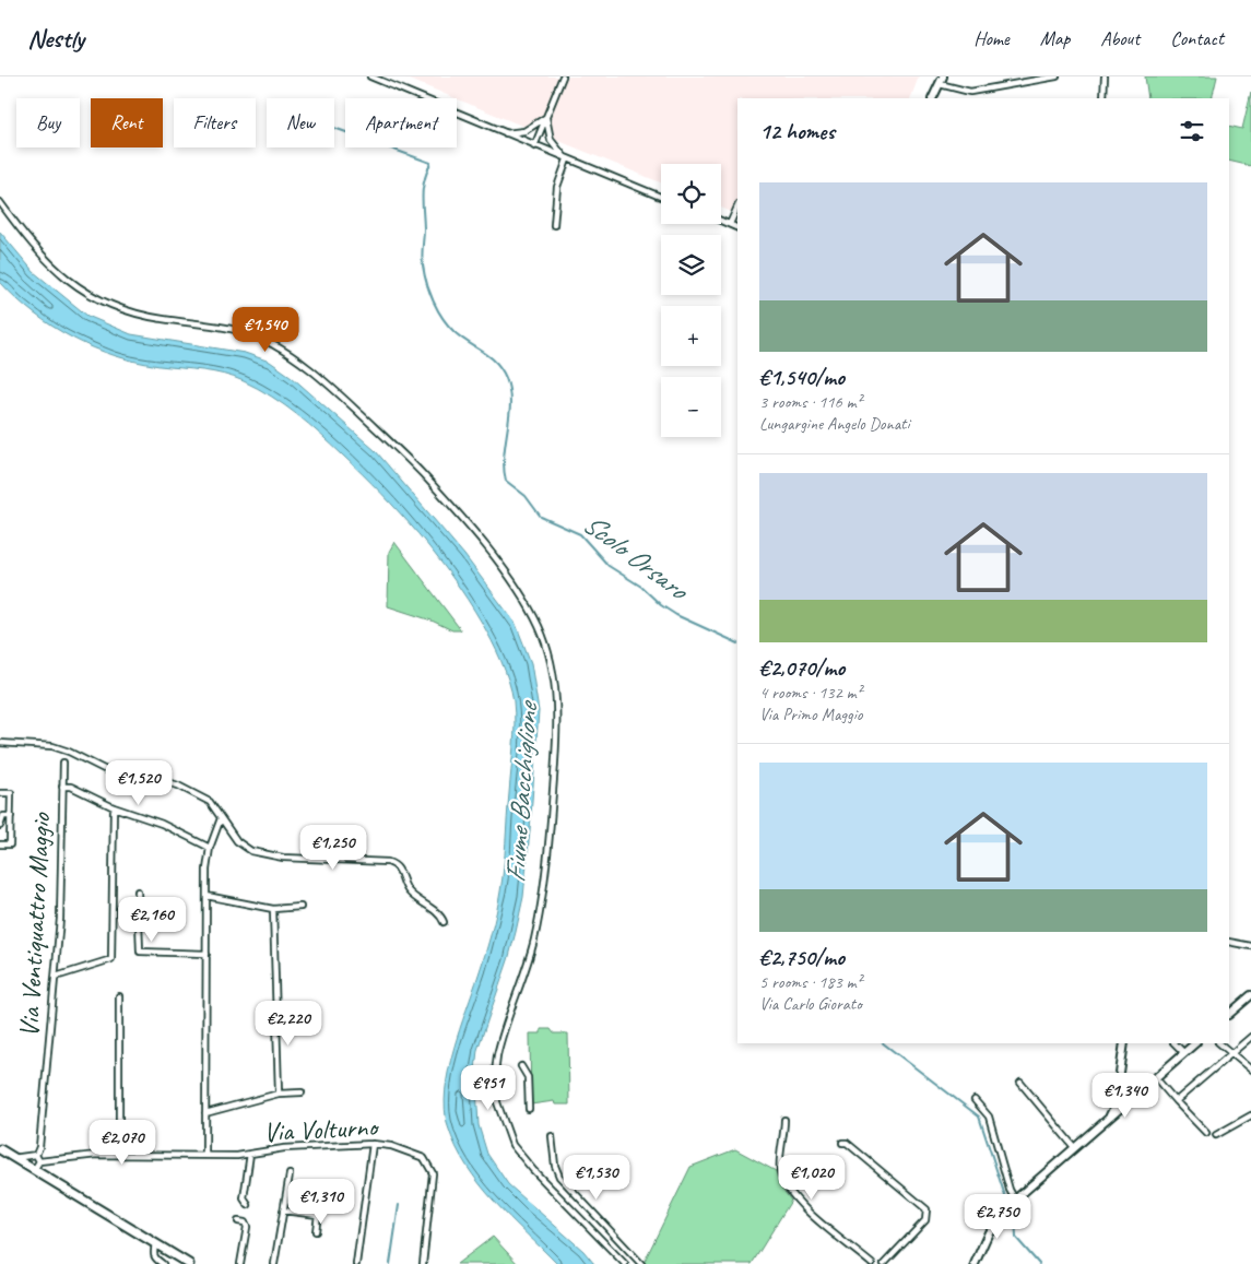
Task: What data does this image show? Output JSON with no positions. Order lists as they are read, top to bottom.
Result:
{
  "streets": {
    "street": ["Via Ventiquattro Maggio", "Via Volturno"]
  },
  "water": ["Scolo Orsaro", "Fiume Bacchiglione"],
  "page": {
    "header": "Nestly",
    "nav": [
      "Home",
      "Map",
      "About",
      "Contact"
    ],
    "chip": [
      "Buy",
      "Rent",
      "Filters",
      "New",
      "Apartment"
    ],
    "heading": "12 homes",
    "map_buttons": ["+", "−"],
    "list": [
      {
        "name": "€1,540/mo",
        "note": "3 rooms · 116 m² · Lungargine Angelo Donati"
      },
      {
        "name": "€2,070/mo",
        "note": "4 rooms · 132 m² · Via Primo Maggio"
      },
      {
        "name": "€2,750/mo",
        "note": "5 rooms · 183 m² · Via Carlo Giorato"
      }
    ],
    "price": [
      "€1,540",
      "€1,520",
      "€1,250",
      "€2,160",
      "€2,220",
      "€951",
      "€1,340",
      "€2,070",
      "€1,530",
      "€1,020",
      "€1,310",
      "€2,750"
    ]
  }
}
